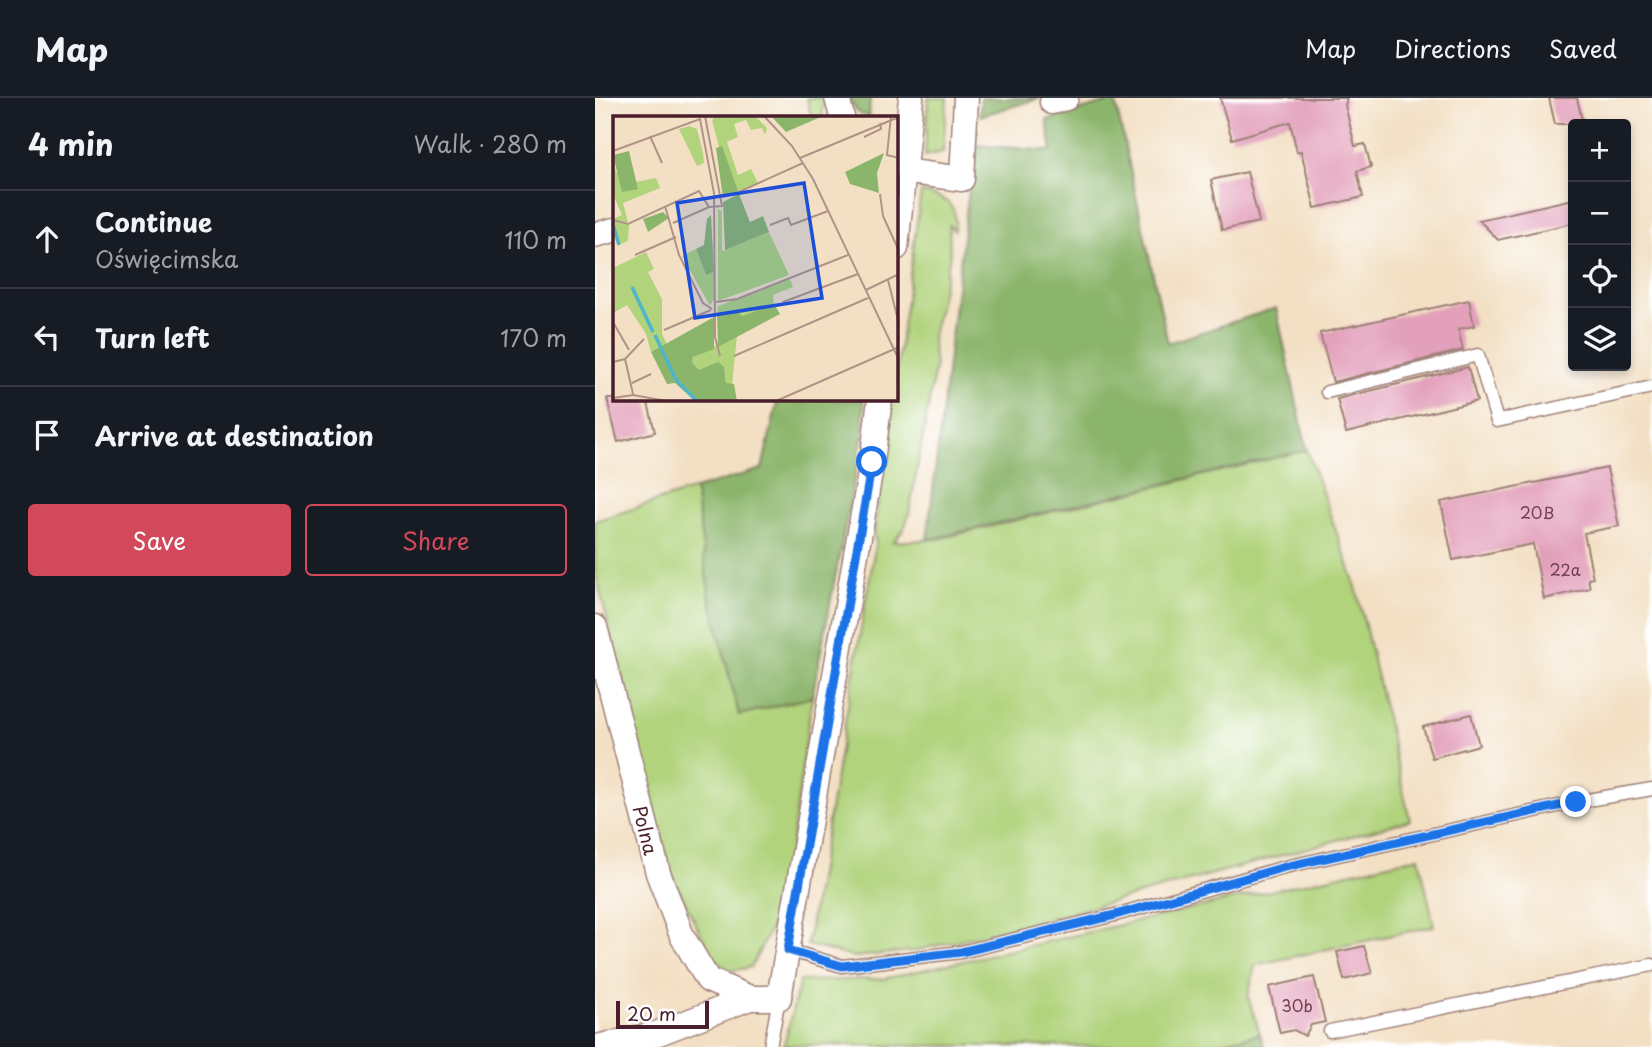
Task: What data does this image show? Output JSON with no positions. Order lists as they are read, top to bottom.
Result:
{
  "streets": {
    "street": ["Polna"]
  },
  "house_numbers": ["20B", "22a", "30b"],
  "scale_bar": "20 m",
  "page": {
    "header": "Map",
    "nav": ["Map", "Directions", "Saved"],
    "heading": ["4 min", "Walk · 280 m"],
    "map_buttons": ["+", "−"],
    "list": [
      ["Continue", "Oświęcimska", "110 m"],
      ["Turn left", "170 m"],
      "Arrive at destination"
    ],
    "buttons": ["Save", "Share"],
    "scale": "20 m"
  }
}
